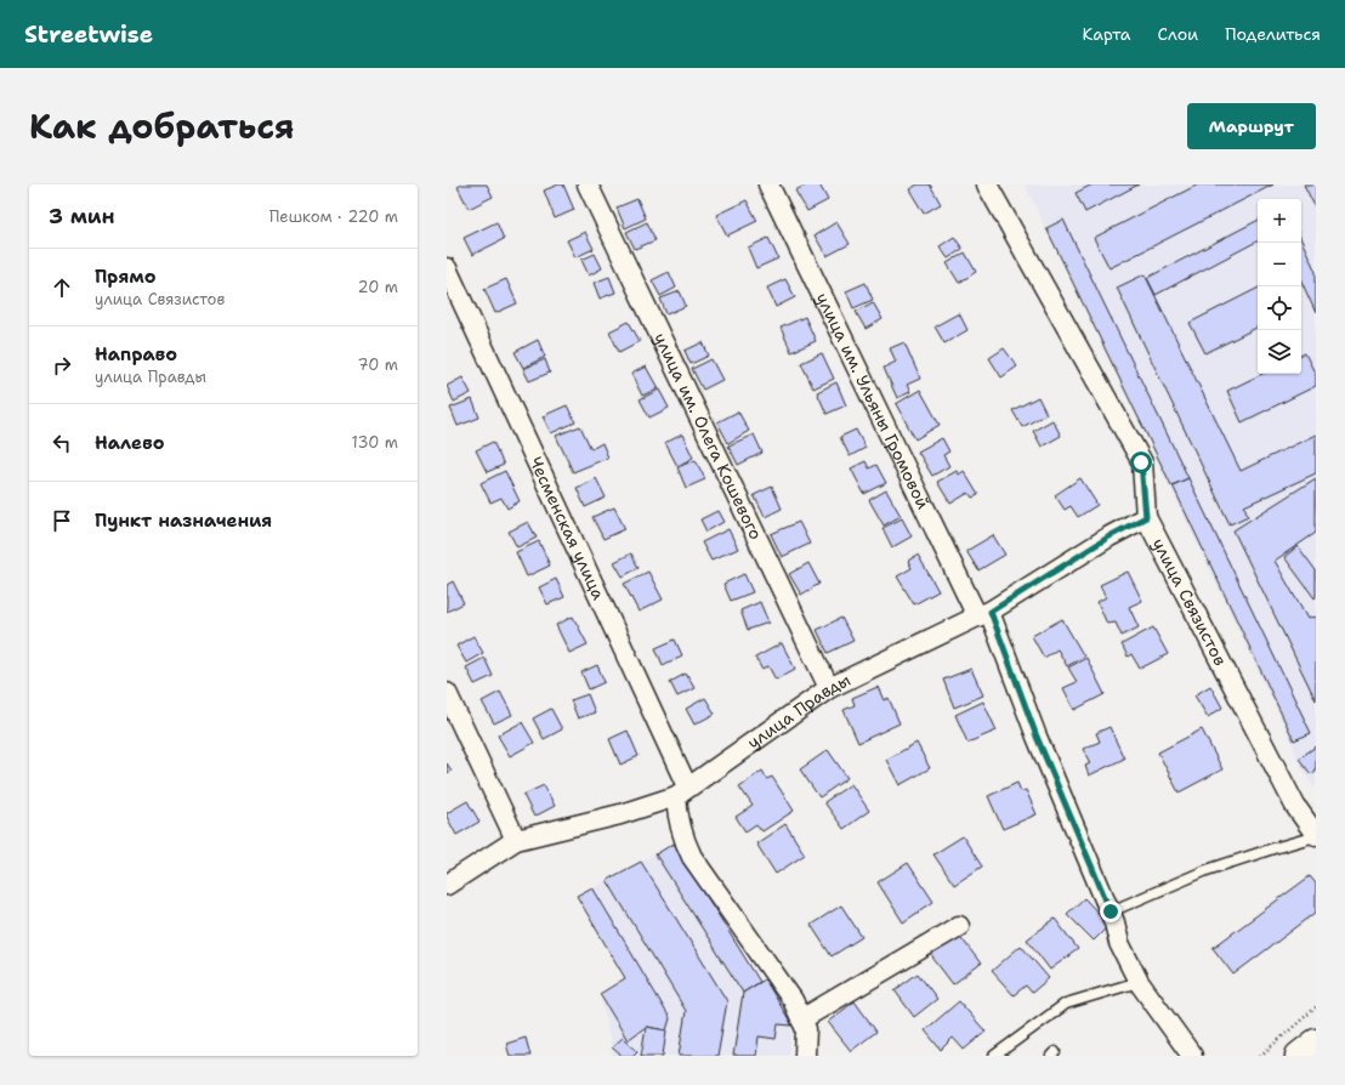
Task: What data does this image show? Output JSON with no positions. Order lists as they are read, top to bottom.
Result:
{
  "streets": {
    "street": [
      "улица им. Ульяны Громовой",
      "улица им. Олега Кошевого",
      "Чесменская улица",
      "улица Связистов",
      "улица Правды"
    ]
  },
  "crossings": [
    ["улица им. Ульяны Громовой", "улица Правды"],
    ["улица им. Олега Кошевого", "улица Правды"],
    ["Чесменская улица", "улица Правды"],
    ["улица Связистов", "улица Правды"]
  ],
  "page": {
    "header": "Streetwise",
    "nav": ["Карта", "Слои", "Поделиться"],
    "title": "Как добраться",
    "buttons": "Маршрут",
    "heading": ["3 мин", "Пешком · 220 m"],
    "map_buttons": ["+", "−"],
    "list": [
      ["Прямо", "улица Связистов", "20 m"],
      ["Направо", "улица Правды", "70 m"],
      ["Налево", "130 m"],
      "Пункт назначения"
    ]
  }
}
